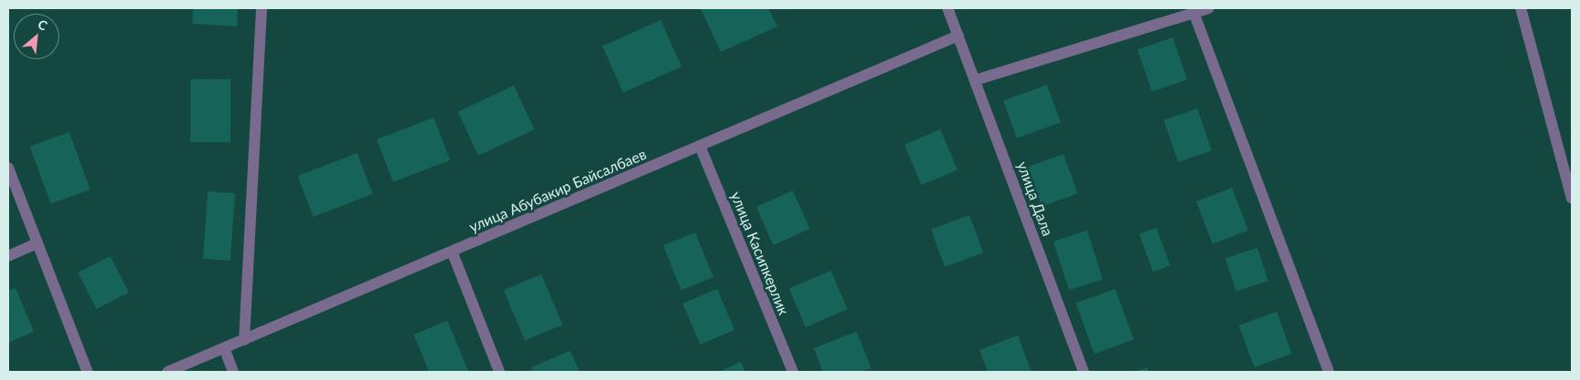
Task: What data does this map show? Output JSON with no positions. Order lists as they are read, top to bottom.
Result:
{
  "streets": {
    "street": ["улица Абубакир Байсалбаев", "улица Дала", "улица Касипкерлик"]
  },
  "crossings": [
    ["улица Абубакир Байсалбаев", "улица Дала"],
    ["улица Абубакир Байсалбаев", "улица Касипкерлик"]
  ],
  "north": "top right"
}
